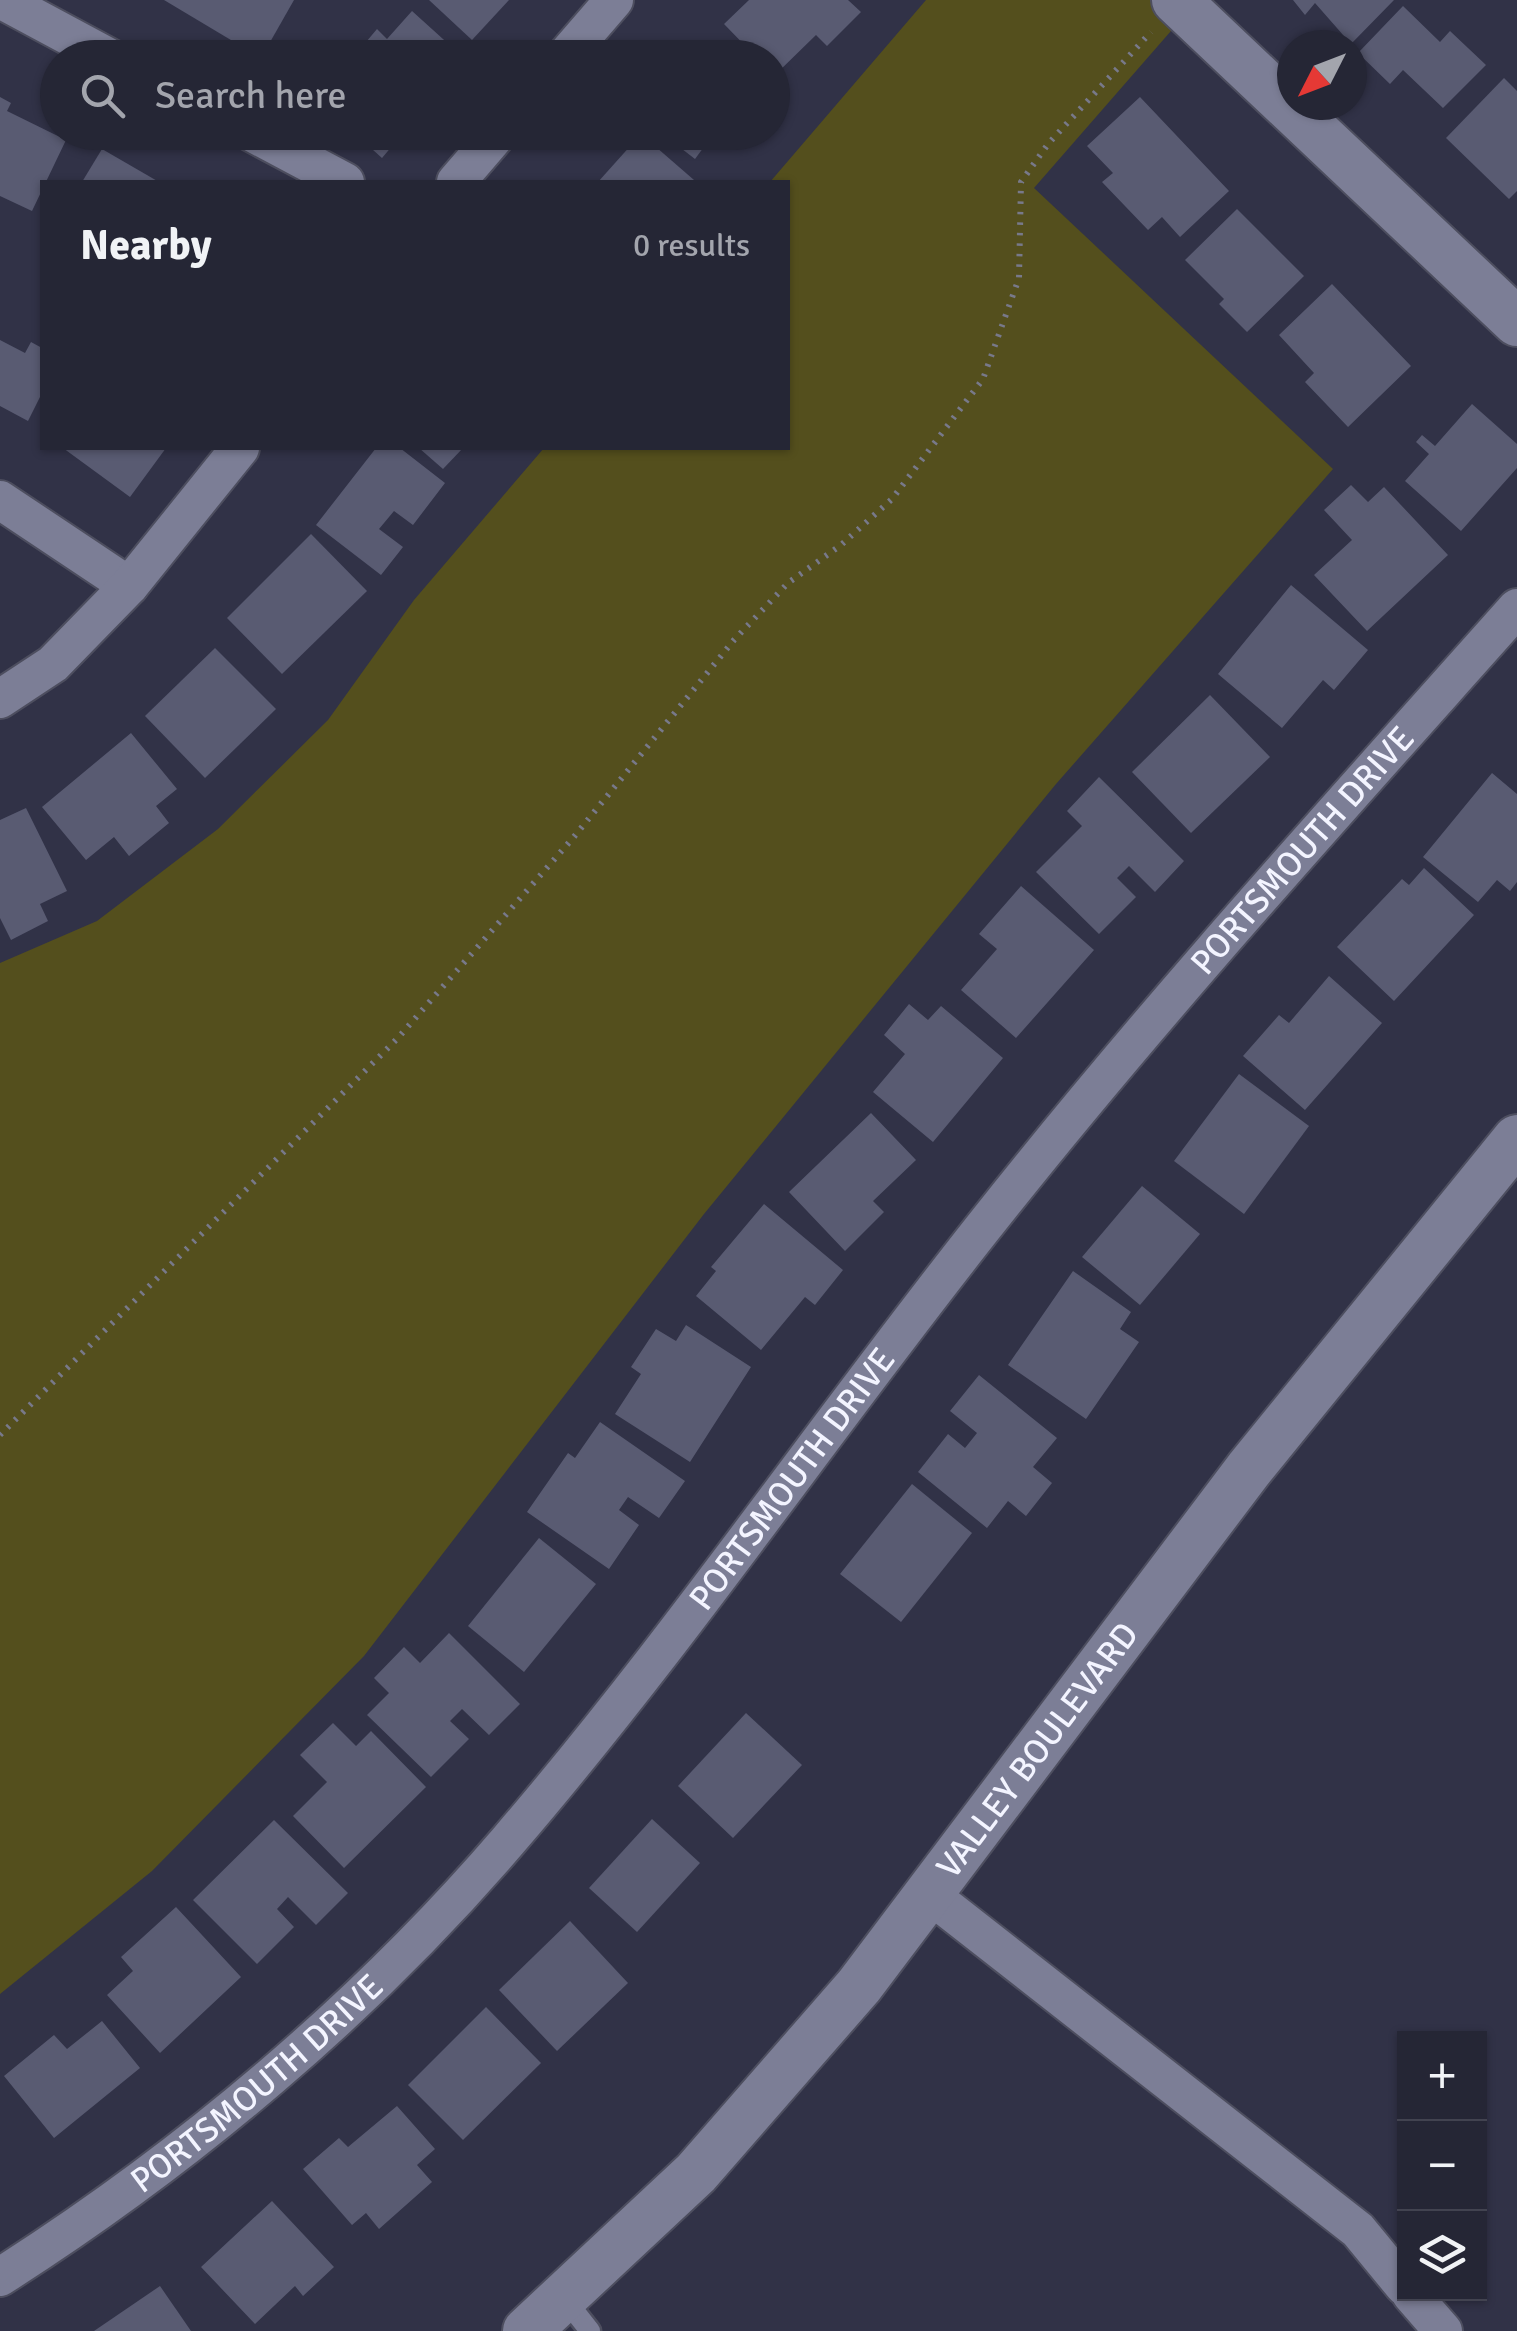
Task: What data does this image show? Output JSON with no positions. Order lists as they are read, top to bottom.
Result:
{
  "streets": {
    "street": ["PORTSMOUTH DRIVE", "VALLEY BOULEVARD"]
  },
  "north": "bottom left",
  "page": {
    "search": "Search here",
    "heading": ["Nearby", "0 results"],
    "map_buttons": ["+", "−"]
  }
}
